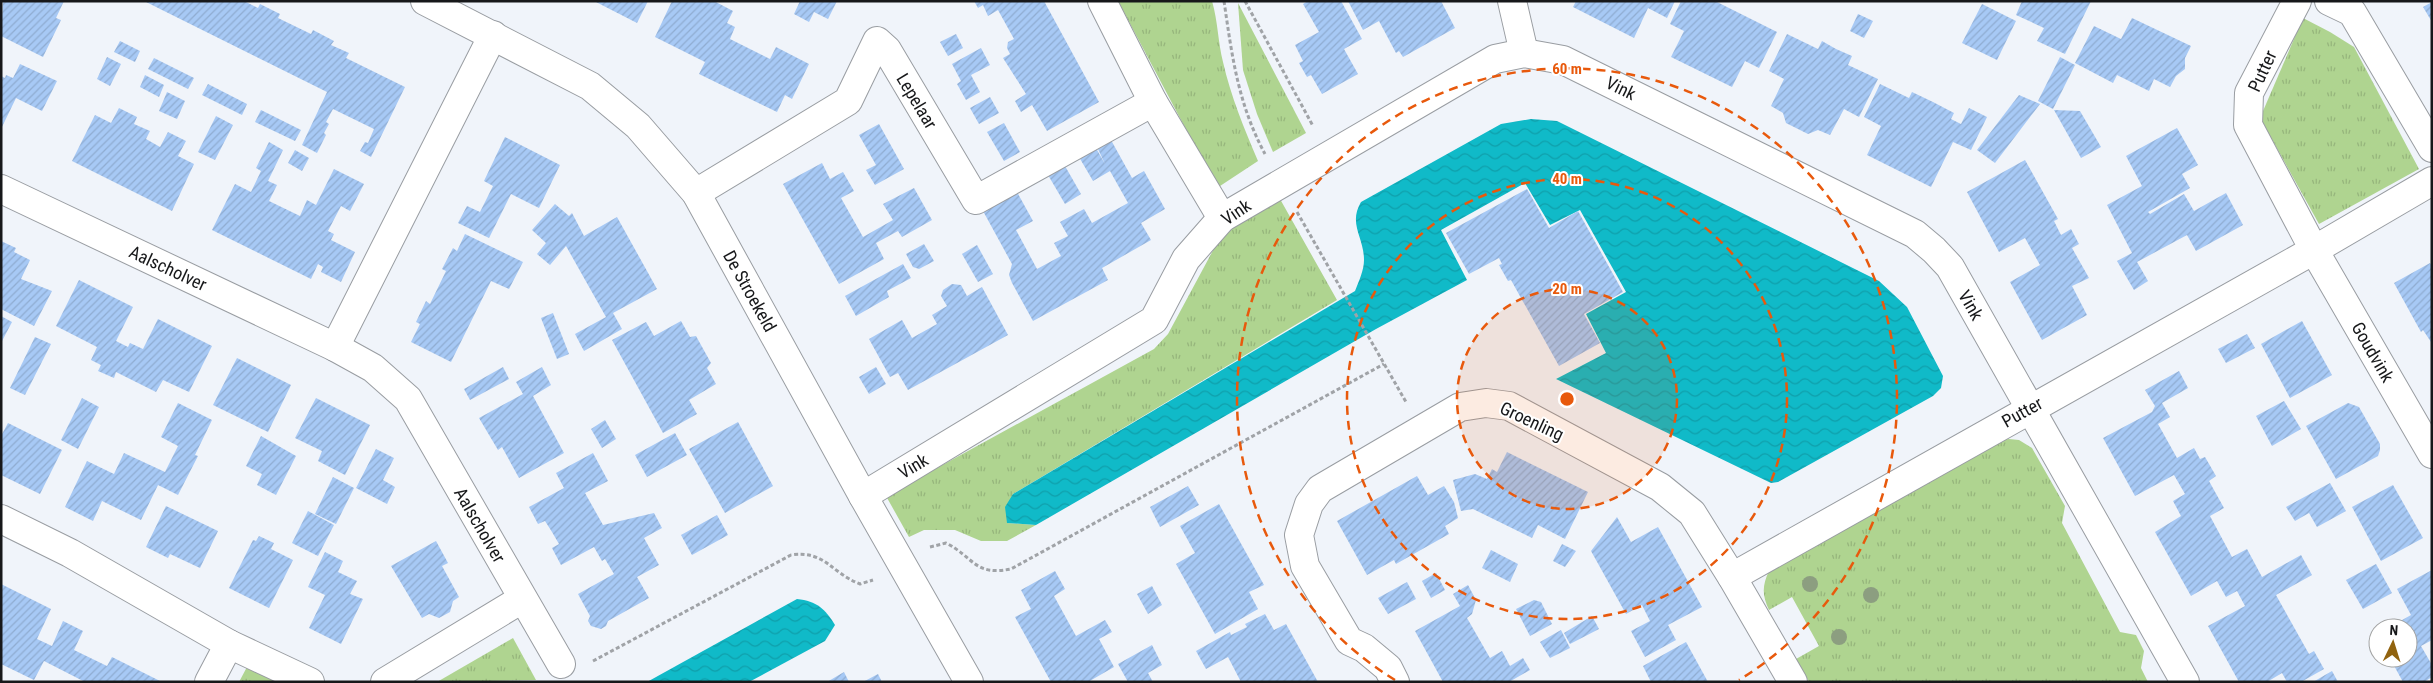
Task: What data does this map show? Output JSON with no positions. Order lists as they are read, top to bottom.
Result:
{
  "streets": {
    "street": [
      "Putter",
      "Vink",
      "Lepelaar",
      "Aalscholver",
      "De Stroekeld",
      "Goudvink",
      "Groenling"
    ]
  },
  "crossings": [
    ["Putter", "Vink"],
    ["Putter", "Goudvink"],
    ["Putter", "Groenling"],
    ["Vink", "De Stroekeld"],
    ["Lepelaar", "De Stroekeld"]
  ],
  "north": "top",
  "rings": ["60 m", "40 m", "20 m"]
}
